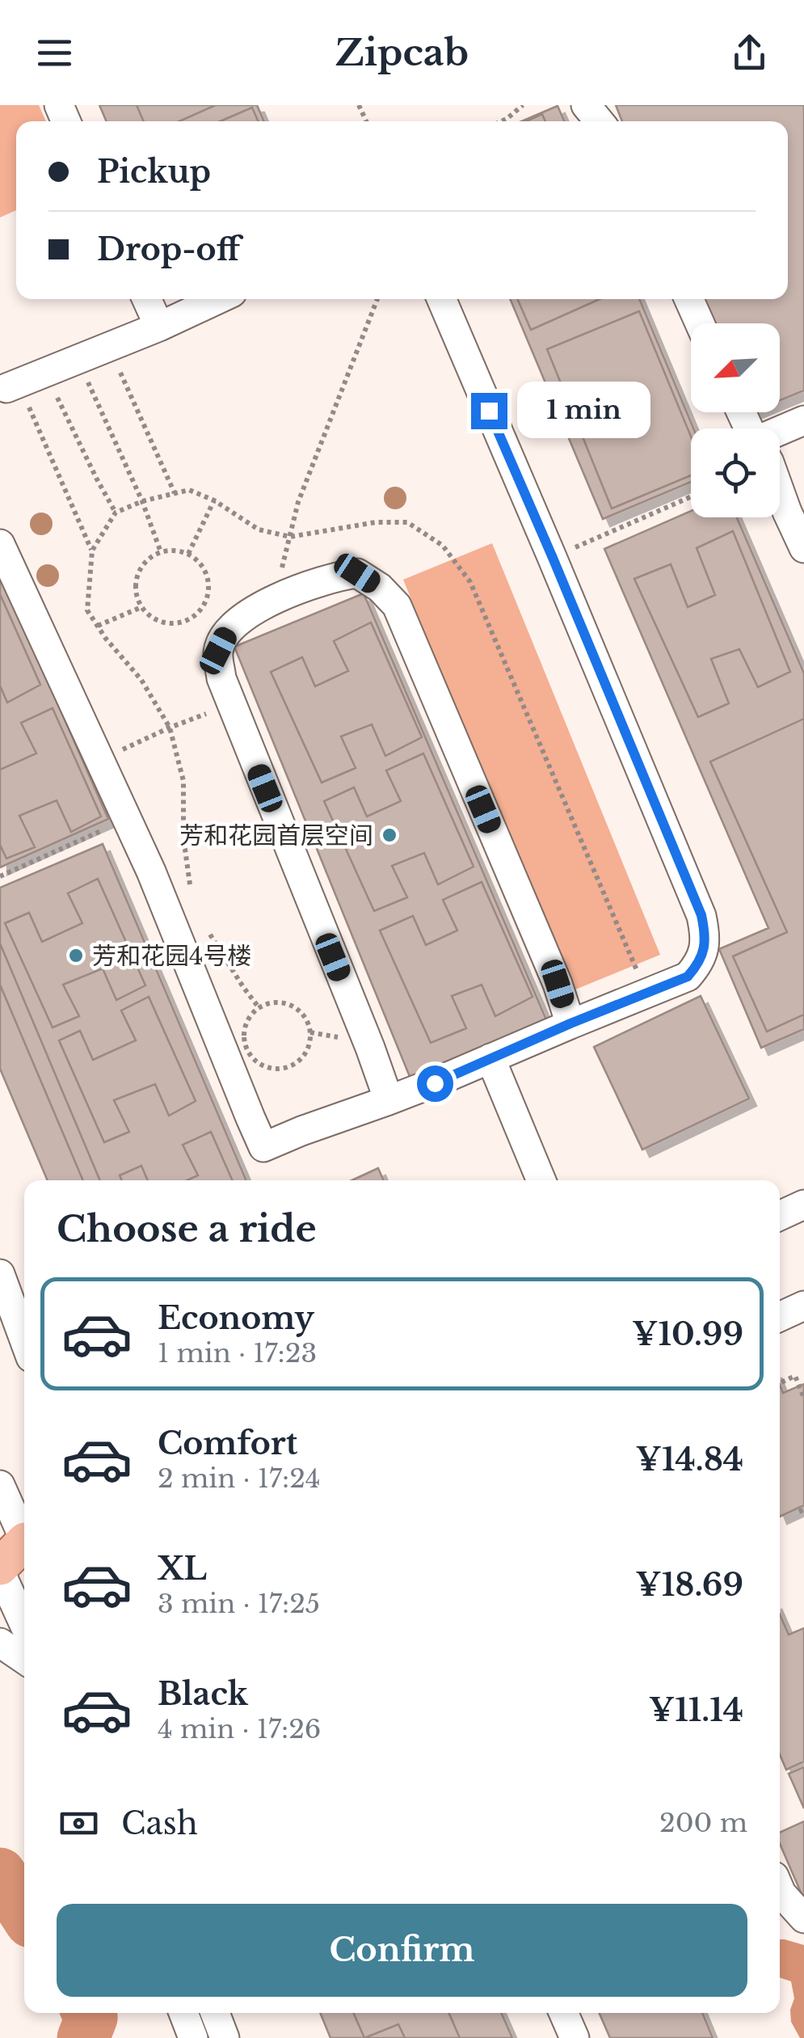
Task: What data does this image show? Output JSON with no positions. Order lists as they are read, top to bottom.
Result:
{
  "places": ["芳和花园首层空间", "芳和花园4号楼"],
  "north": "bottom left",
  "page": {
    "header": "Zipcab",
    "banner": ["Pickup", "Drop-off"],
    "bubble": "1 min",
    "heading": "Choose a ride",
    "list": [
      {
        "name": "Economy",
        "note": "1 min · 17:23",
        "value": "¥10.99"
      },
      {
        "name": "Comfort",
        "note": "2 min · 17:24",
        "value": "¥14.84"
      },
      {
        "name": "XL",
        "note": "3 min · 17:25",
        "value": "¥18.69"
      },
      {
        "name": "Black",
        "note": "4 min · 17:26",
        "value": "¥11.14"
      }
    ],
    "pay": ["Cash", "200 m"],
    "buttons": "Confirm"
  }
}
